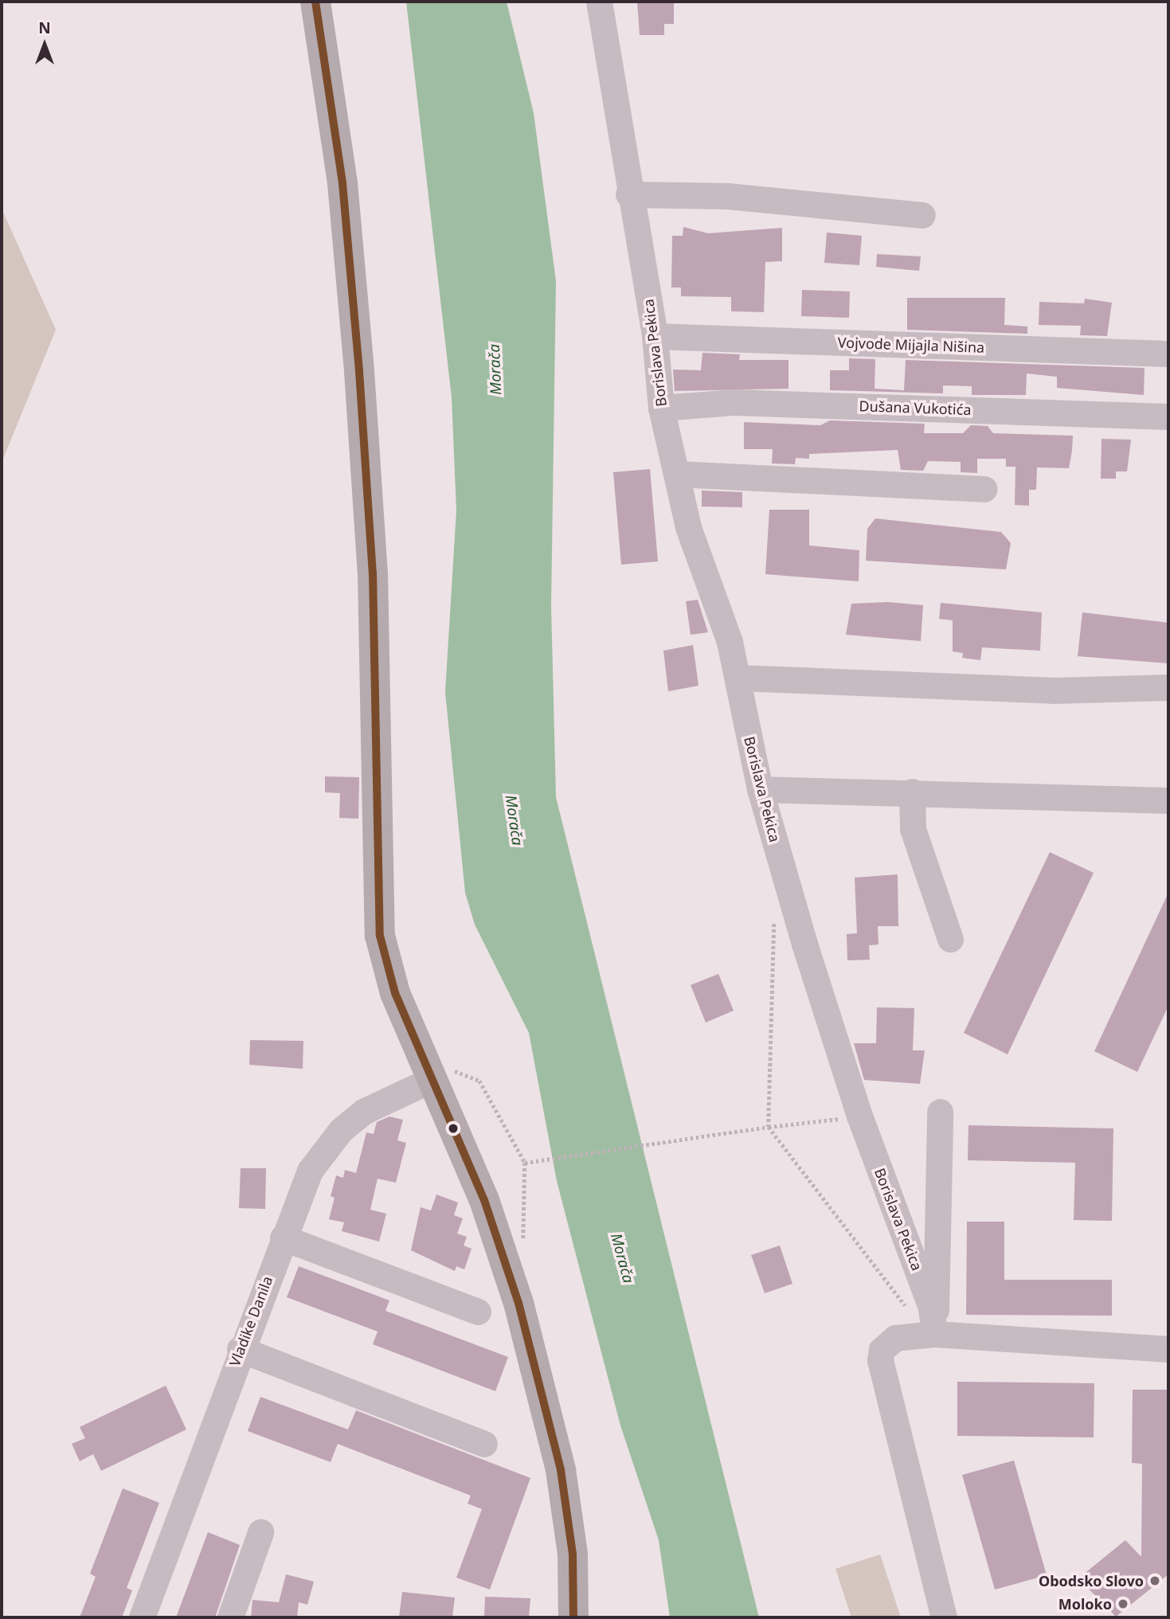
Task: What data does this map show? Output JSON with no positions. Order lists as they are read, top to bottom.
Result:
{
  "streets": {
    "street": [
      "Vojvode Mijajla Nišina",
      "Borislava Pekica",
      "Dušana Vukotića",
      "Vladike Danila"
    ]
  },
  "crossings": [
    ["Vojvode Mijajla Nišina", "Borislava Pekica"],
    ["Borislava Pekica", "Dušana Vukotića"]
  ],
  "water": ["Morača"],
  "places": ["Obodsko Slovo", "Moloko"],
  "north": "top"
}
